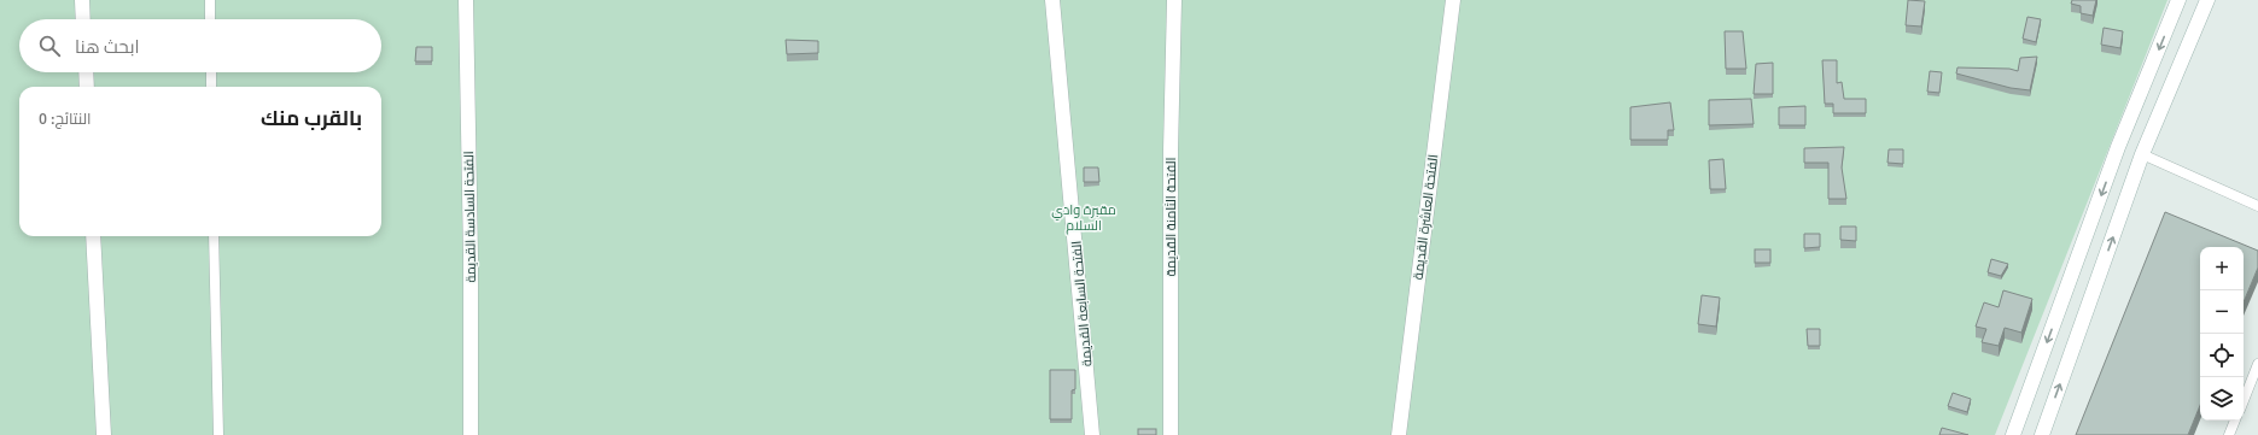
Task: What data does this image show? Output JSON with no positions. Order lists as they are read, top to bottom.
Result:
{
  "streets": {
    "street": [
      "الفتحة السادسة القديمة",
      "الفتحة الثامنة القديمة",
      "الفتحة العاشرة القديمة",
      "الفتحة السابعة القديمة"
    ]
  },
  "parks": ["مقبرة وادي السلام"],
  "page": {
    "search": "ابحث هنا",
    "heading": ["بالقرب منك", "النتائج: 0"],
    "map_buttons": ["+", "−"]
  }
}
